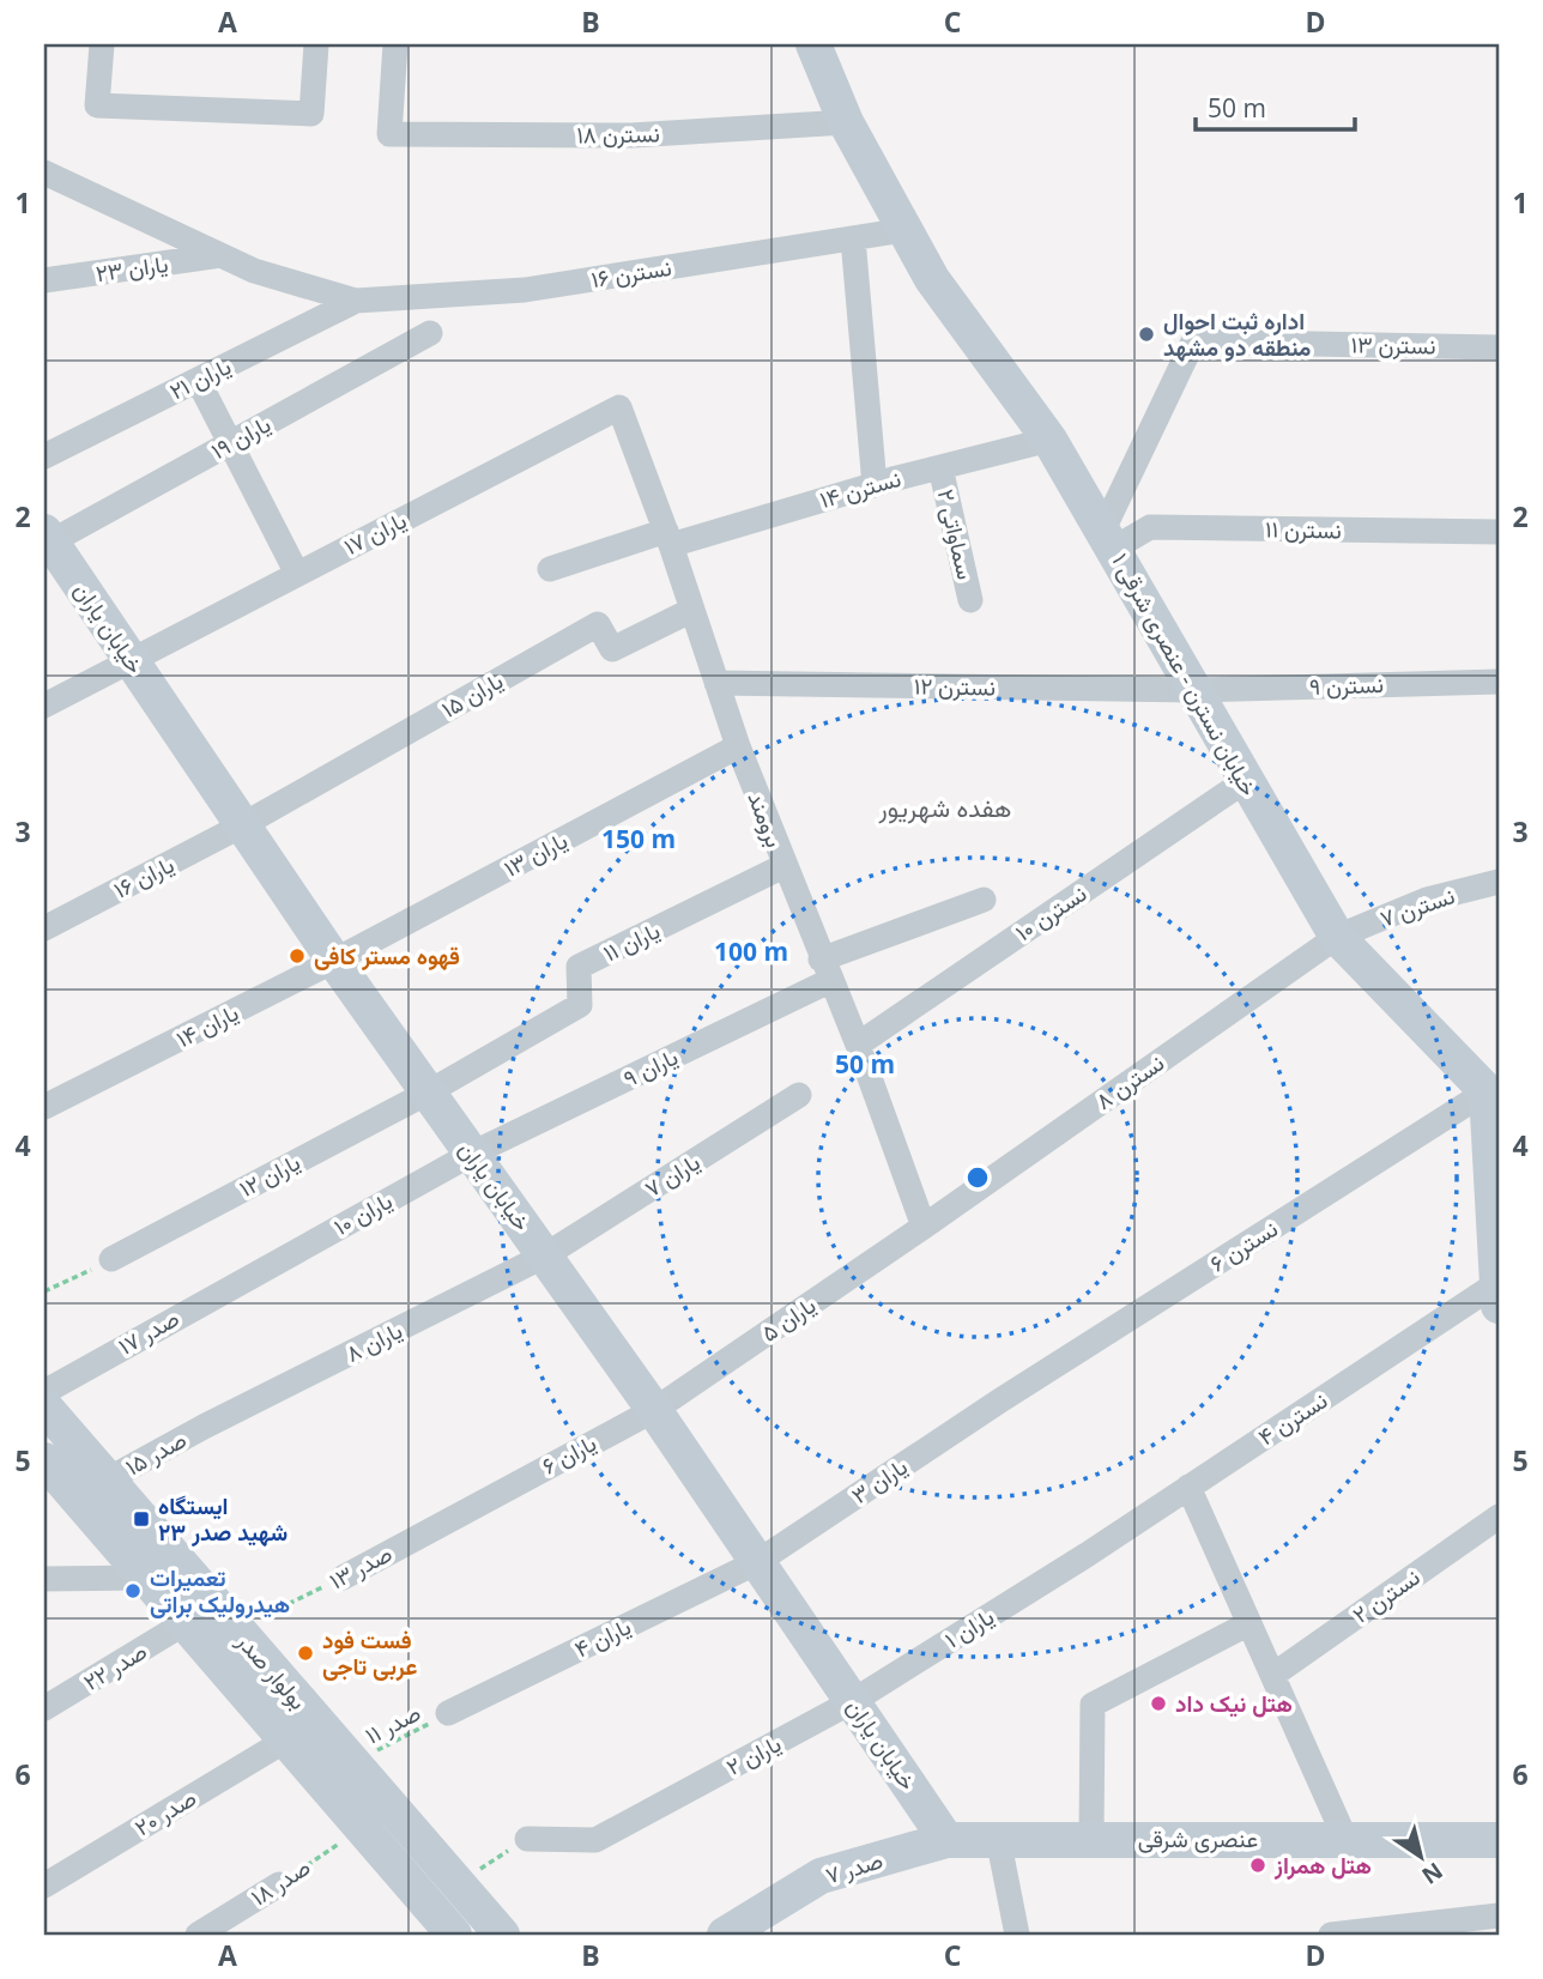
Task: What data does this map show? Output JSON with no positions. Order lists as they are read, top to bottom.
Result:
{
  "streets": {
    "street": [
      "نسترن ۱۸",
      "یاران ۲۳",
      "نسترن ۱۶",
      "نسترن ۱۳",
      "یاران ۲۱",
      "یاران ۱۹",
      "نسترن ۱۴",
      "نسترن ۱۱",
      "یاران ۱۷",
      "سماواتی ۲",
      "خیابان یاران",
      "خیابان نسترن - عنصری شرقی ۱",
      "نسترن ۹",
      "نسترن ۱۲",
      "یاران ۱۵",
      "برومند",
      "یاران ۱۳",
      "یاران ۱۶",
      "نسترن ۷",
      "نسترن ۱۰",
      "یاران ۱۱",
      "یاران ۱۴",
      "یاران ۹",
      "نسترن ۸",
      "یاران ۱۲",
      "یاران ۷",
      "یاران ۱۰",
      "نسترن ۶",
      "یاران ۵",
      "صدر ۱۷",
      "یاران ۸",
      "نسترن ۴",
      "صدر ۱۵",
      "یاران ۶",
      "یاران ۳",
      "صدر ۱۳",
      "نسترن ۲",
      "یاران ۱",
      "یاران ۴",
      "صدر ۲۲",
      "بولوار صدر",
      "یاران ۲",
      "صدر ۲۰",
      "عنصری شرقی",
      "صدر ۷",
      "صدر ۱۸"
    ],
    "path": ["صدر ۱۱"]
  },
  "crossings": [
    ["نسترن ۱۸", "خیابان نسترن - عنصری شرقی ۱"],
    ["نسترن ۱۶", "یاران ۲۱"],
    ["نسترن ۱۶", "خیابان نسترن - عنصری شرقی ۱"],
    ["نسترن ۱۳", "نسترن ۱۱"],
    ["نسترن ۱۳", "خیابان نسترن - عنصری شرقی ۱"],
    ["یاران ۱۹", "خیابان یاران"],
    ["نسترن ۱۴", "سماواتی ۲"],
    ["نسترن ۱۴", "خیابان نسترن - عنصری شرقی ۱"],
    ["نسترن ۱۴", "برومند"],
    ["نسترن ۱۱", "خیابان نسترن - عنصری شرقی ۱"],
    ["یاران ۱۷", "خیابان یاران"],
    ["یاران ۱۷", "برومند"],
    ["خیابان یاران", "یاران ۱۵"],
    ["خیابان یاران", "یاران ۱۳"],
    ["خیابان یاران", "یاران ۱۶"],
    ["خیابان یاران", "یاران ۱۱"],
    ["خیابان یاران", "یاران ۱۴"],
    ["خیابان یاران", "یاران ۹"],
    ["خیابان یاران", "یاران ۱۲"],
    ["خیابان یاران", "یاران ۷"],
    ["خیابان یاران", "یاران ۱۰"],
    ["خیابان یاران", "یاران ۵"],
    ["خیابان یاران", "یاران ۸"],
    ["خیابان یاران", "یاران ۶"],
    ["خیابان یاران", "یاران ۳"],
    ["خیابان یاران", "یاران ۱"],
    ["خیابان یاران", "یاران ۴"],
    ["خیابان یاران", "یاران ۲"],
    ["خیابان یاران", "عنصری شرقی"],
    ["خیابان یاران", "صدر ۷"],
    ["خیابان نسترن - عنصری شرقی ۱", "نسترن ۹"],
    ["خیابان نسترن - عنصری شرقی ۱", "نسترن ۱۲"],
    ["خیابان نسترن - عنصری شرقی ۱", "نسترن ۷"],
    ["خیابان نسترن - عنصری شرقی ۱", "نسترن ۱۰"],
    ["خیابان نسترن - عنصری شرقی ۱", "نسترن ۸"],
    ["خیابان نسترن - عنصری شرقی ۱", "نسترن ۶"],
    ["نسترن ۹", "نسترن ۱۲"],
    ["نسترن ۱۲", "برومند"],
    ["یاران ۱۵", "برومند"],
    ["یاران ۱۵", "یاران ۱۶"],
    ["برومند", "یاران ۱۳"],
    ["برومند", "نسترن ۱۰"],
    ["برومند", "یاران ۱۱"],
    ["برومند", "یاران ۹"],
    ["برومند", "نسترن ۸"],
    ["برومند", "یاران ۵"],
    ["یاران ۱۳", "یاران ۱۴"],
    ["نسترن ۷", "نسترن ۸"],
    ["یاران ۱۱", "یاران ۱۲"],
    ["یاران ۹", "یاران ۱۰"],
    ["نسترن ۸", "یاران ۵"],
    ["یاران ۷", "یاران ۸"],
    ["یاران ۱۰", "صدر ۱۷"],
    ["نسترن ۶", "یاران ۳"],
    ["یاران ۵", "یاران ۶"],
    ["یاران ۸", "صدر ۱۵"],
    ["نسترن ۴", "یاران ۱"],
    ["صدر ۱۵", "بولوار صدر"],
    ["یاران ۶", "صدر ۱۳"],
    ["یاران ۳", "یاران ۴"],
    ["صدر ۱۳", "بولوار صدر"],
    ["یاران ۱", "یاران ۲"],
    ["یاران ۴", "صدر ۱۱"],
    ["صدر ۲۲", "بولوار صدر"],
    ["بولوار صدر", "صدر ۱۱"],
    ["بولوار صدر", "صدر ۲۰"],
    ["بولوار صدر", "صدر ۱۸"],
    ["عنصری شرقی", "صدر ۷"]
  ],
  "districts": ["هفده شهریور"],
  "places": {
    "other": [
      "اداره ثبت احوال منطقه دو مشهد",
      "قهوه مستر کافی",
      "تعمیرات هیدرولیک براتی",
      "فست فود عربی تاجی",
      "هتل نیک داد",
      "هتل همراز"
    ],
    "transit": ["ایستگاه شهید صدر ۲۳"]
  },
  "scale_bar": "50 m",
  "north": "bottom right",
  "grid": {
    "columns": [
      "A",
      "B",
      "C",
      "D"
    ],
    "rows": [
      "1",
      "2",
      "3",
      "4",
      "5",
      "6"
    ]
  },
  "rings": ["150 m", "100 m", "50 m"]
}
